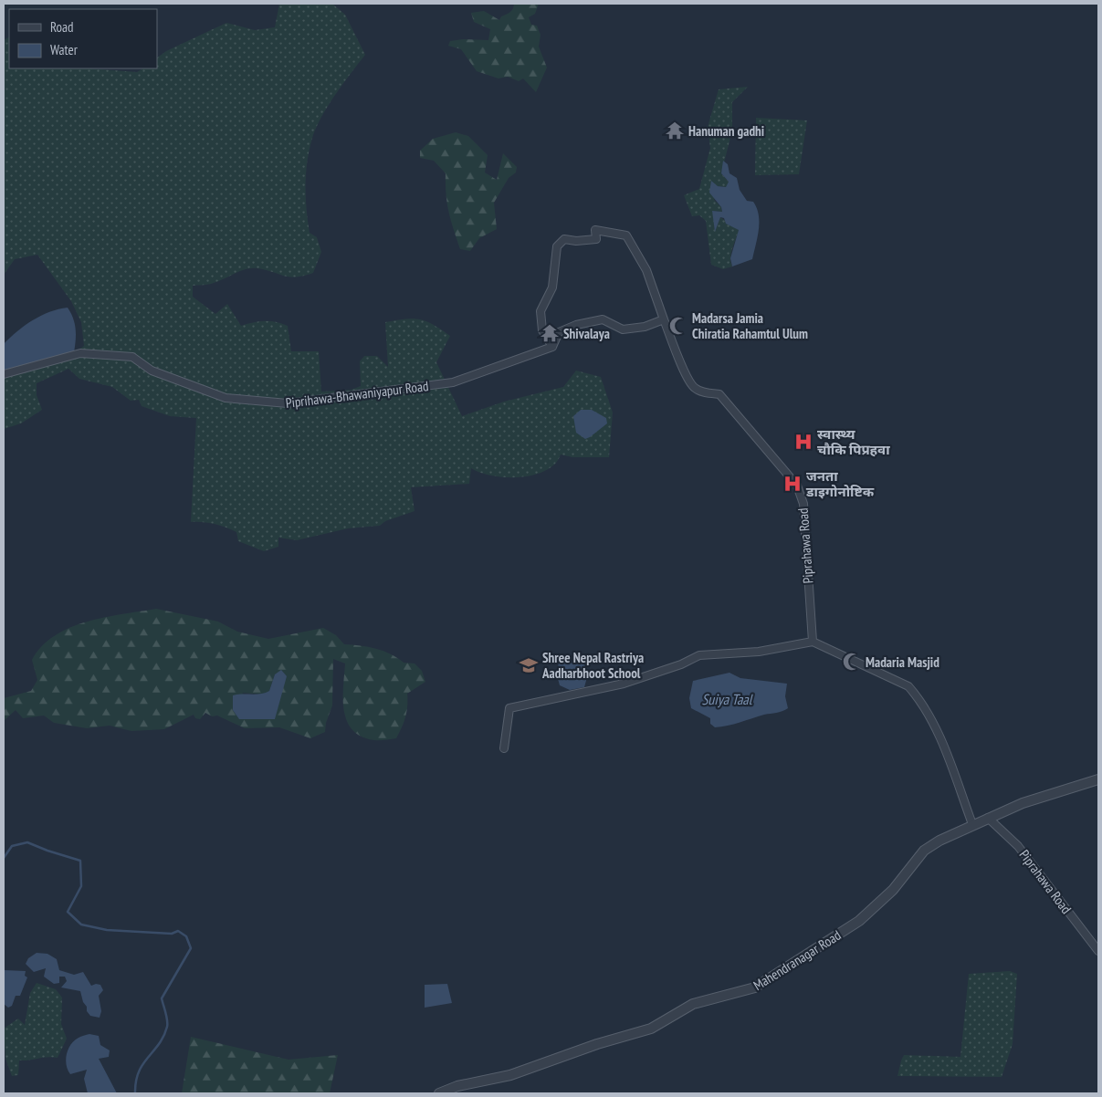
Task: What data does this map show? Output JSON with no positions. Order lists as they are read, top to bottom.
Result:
{
  "streets": {
    "street": ["Piprihawa-Bhawaniyapur Road", "Piprahawa Road", "Mahendranagar Road"]
  },
  "crossings": [
    ["Piprahawa Road", "Mahendranagar Road"]
  ],
  "water": ["Suiya Taal"],
  "places": {
    "temple": ["Hanuman gadhi", "Shivalaya"],
    "mosque": ["Madarsa Jamia Chiratia Rahamtul Ulum", "Madaria Masjid"],
    "hospital": ["स्वास्थ्य चाैकि पिप्रहवा", "जनता डाइगोनोष्टिक"],
    "school or university": ["Shree Nepal Rastriya Aadharbhoot School"]
  },
  "legend": ["Road", "Water"]
}
